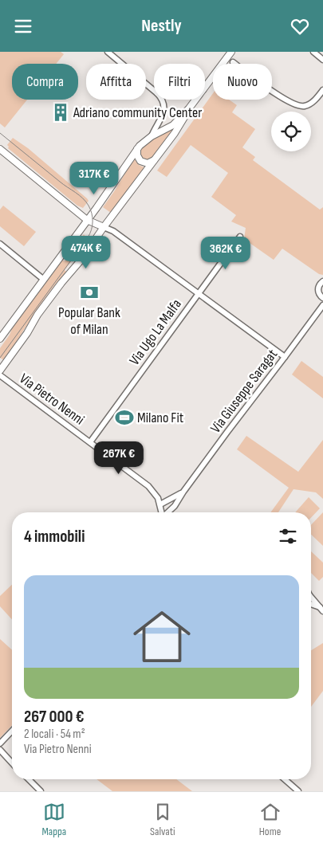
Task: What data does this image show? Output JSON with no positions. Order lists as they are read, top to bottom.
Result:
{
  "streets": {
    "street": ["Via Ugo La Malfa", "Via Giuseppe Saragat", "Via Pietro Nenni"]
  },
  "crossings": [
    ["Via Ugo La Malfa", "Via Pietro Nenni"],
    ["Via Giuseppe Saragat", "Via Pietro Nenni"]
  ],
  "places": {
    "building": ["Adriano community Center"],
    "bank": ["Popular Bank of Milan"],
    "sports": ["Milano Fit"]
  },
  "page": {
    "header": "Nestly",
    "chip": [
      "Compra",
      "Affitta",
      "Filtri",
      "Nuovo"
    ],
    "price": [
      "317K €",
      "474K €",
      "362K €",
      "267K €"
    ],
    "heading": "4 immobili",
    "list": [
      {
        "name": "267 000 €",
        "note": "2 locali · 54 m² · Via Pietro Nenni"
      }
    ],
    "tabs": ["Mappa", "Salvati", "Home"]
  }
}
